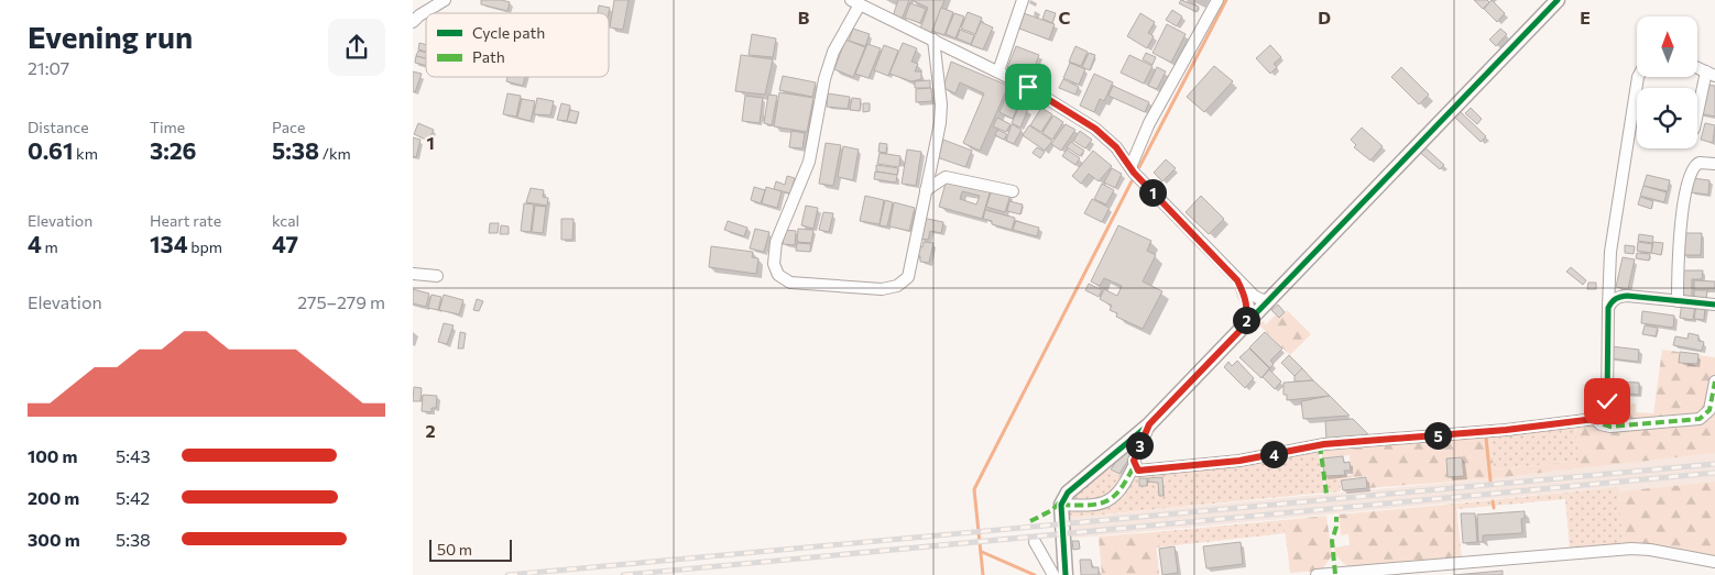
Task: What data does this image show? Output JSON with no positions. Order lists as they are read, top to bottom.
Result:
{
  "legend": ["Cycle path", "Path"],
  "scale_bar": "50 m",
  "north": "top",
  "page": {
    "heading": ["Evening run", "21:07"],
    "stats": [
      ["Distance", "0.61 km"],
      ["Time", "3:26"],
      ["Pace", "5:38 /km"],
      ["Elevation", "4 m"],
      ["Heart rate", "134 bpm"],
      ["kcal", "47"]
    ],
    "pins": [
      "1",
      "2",
      "5",
      "3",
      "4"
    ],
    "chart": ["Elevation", "275–279 m"],
    "list": [
      {
        "name": "100 m",
        "note": "5:43"
      },
      {
        "name": "200 m",
        "note": "5:42"
      },
      {
        "name": "300 m",
        "note": "5:38"
      }
    ],
    "scale": "50 m"
  },
  "grid": {
    "columns": [
      "B",
      "C",
      "D",
      "E"
    ],
    "rows": ["1", "2"]
  }
}
